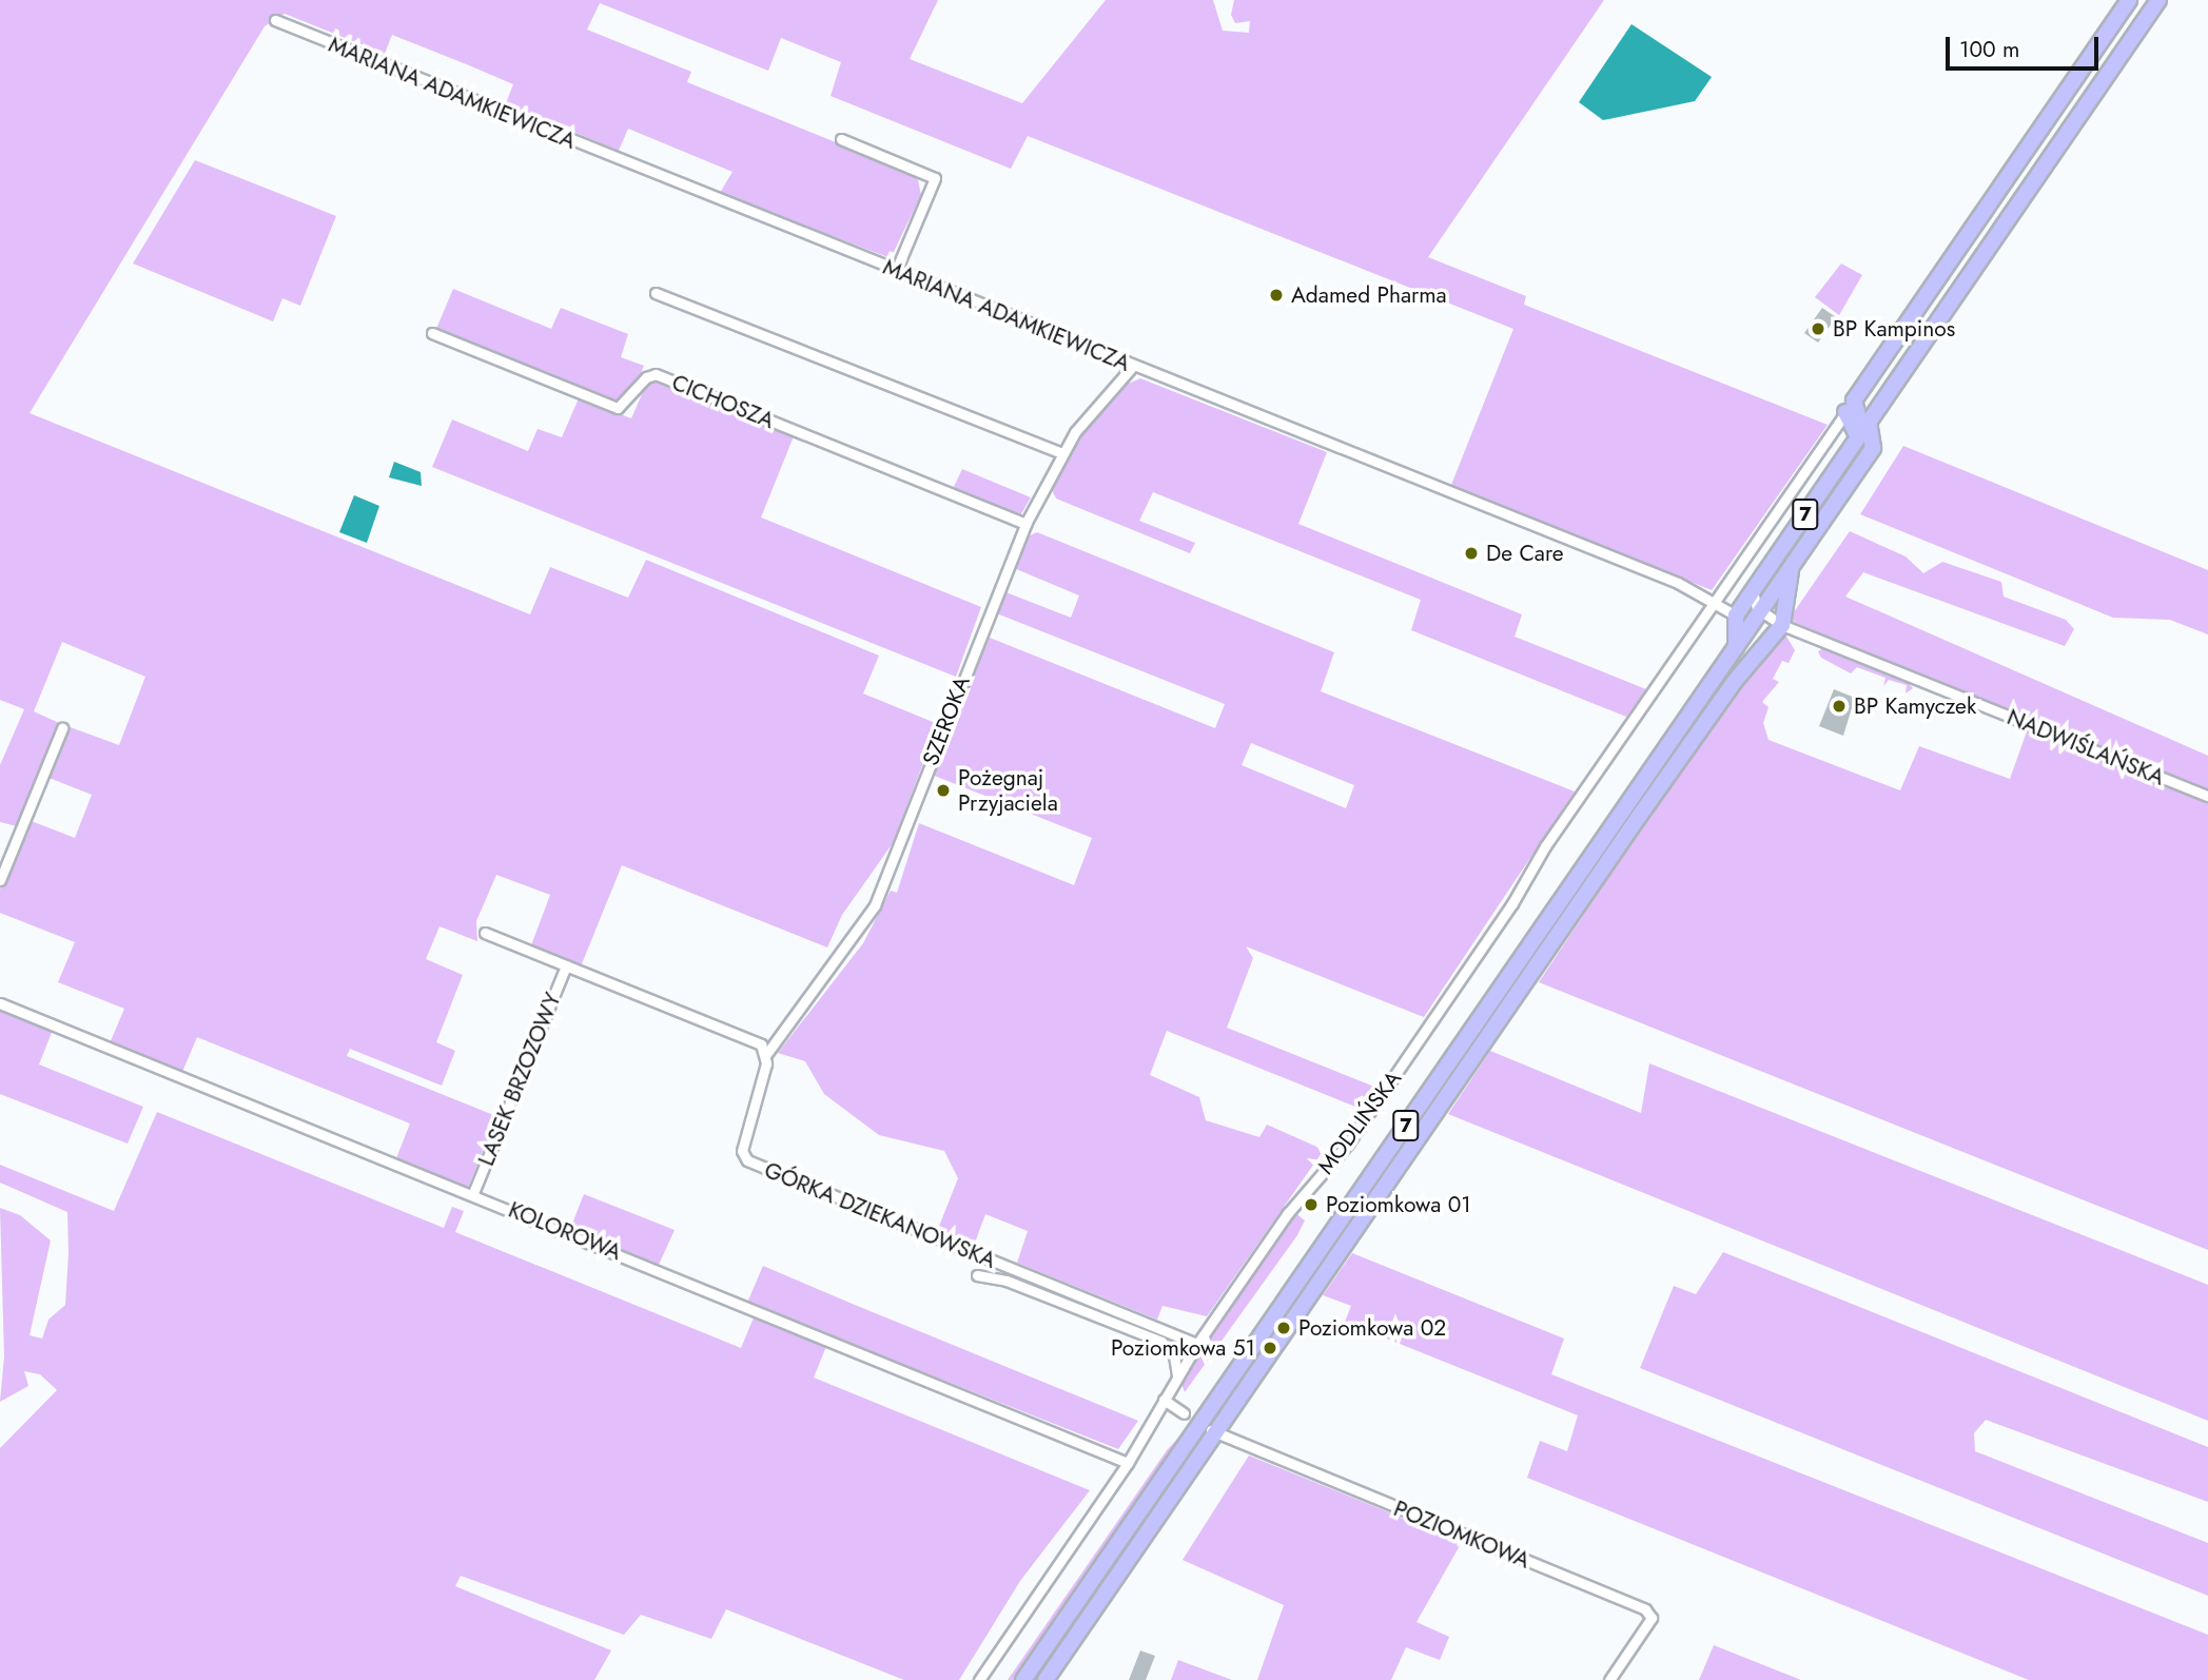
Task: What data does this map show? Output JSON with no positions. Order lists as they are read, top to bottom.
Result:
{
  "streets": {
    "highway": ["7"],
    "street": [
      "MARIANA ADAMKIEWICZA",
      "CICHOSZA",
      "SZEROKA",
      "NADWIŚLAŃSKA",
      "LASEK BRZOZOWY",
      "MODLIŃSKA",
      "GÓRKA DZIEKANOWSKA",
      "KOLOROWA",
      "POZIOMKOWA"
    ]
  },
  "crossings": [
    ["MARIANA ADAMKIEWICZA", "7"],
    ["MARIANA ADAMKIEWICZA", "SZEROKA"],
    ["MARIANA ADAMKIEWICZA", "MODLIŃSKA"],
    ["CICHOSZA", "SZEROKA"],
    ["7", "NADWIŚLAŃSKA"],
    ["7", "POZIOMKOWA"],
    ["SZEROKA", "GÓRKA DZIEKANOWSKA"],
    ["LASEK BRZOZOWY", "KOLOROWA"],
    ["MODLIŃSKA", "GÓRKA DZIEKANOWSKA"],
    ["MODLIŃSKA", "KOLOROWA"]
  ],
  "places": [
    "Adamed Pharma",
    "BP Kampinos",
    "De Care",
    "BP Kamyczek",
    "Pożegnaj Przyjaciela",
    "Poziomkowa 01",
    "Poziomkowa 02",
    "Poziomkowa 51"
  ],
  "scale_bar": "100 m"
}
